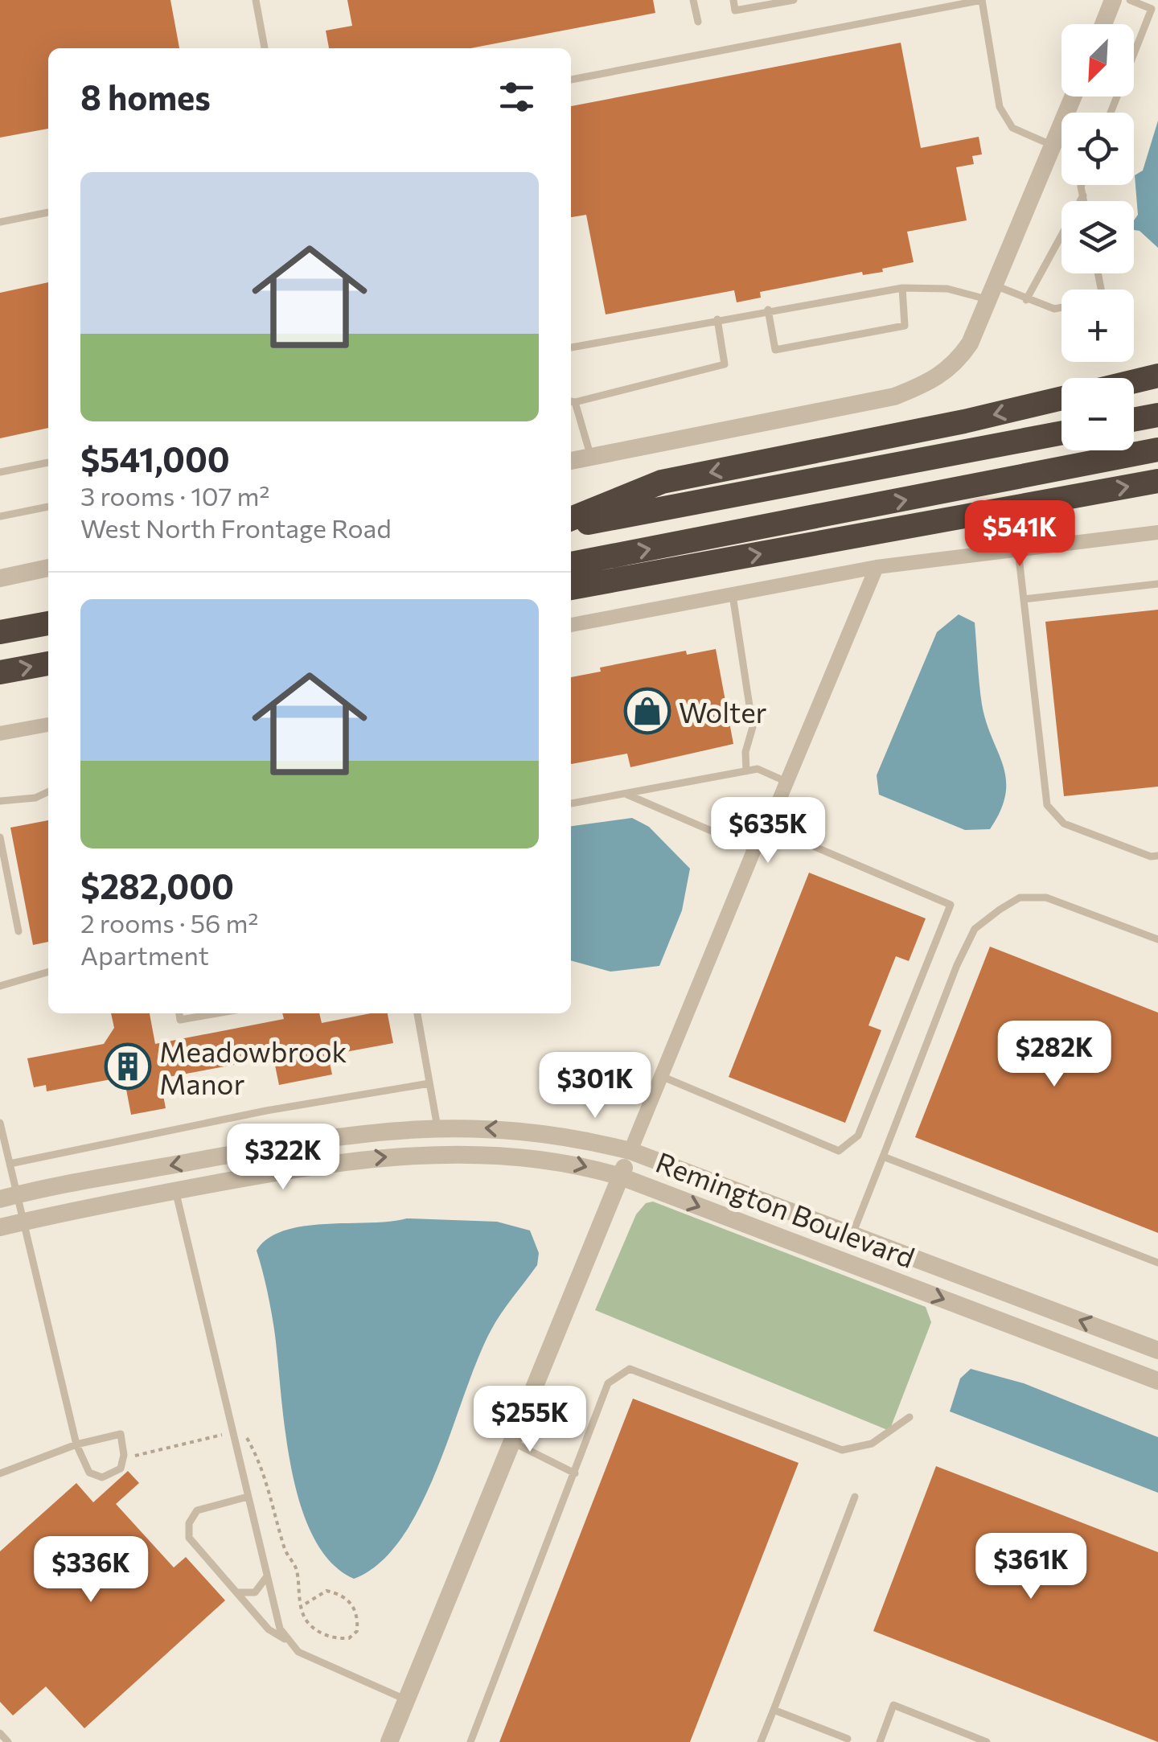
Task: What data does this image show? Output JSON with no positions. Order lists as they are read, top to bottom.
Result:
{
  "streets": {
    "street": ["Remington Boulevard"]
  },
  "places": {
    "shop": ["Wolter"],
    "building": ["Meadowbrook Manor"]
  },
  "north": "bottom left",
  "page": {
    "map_buttons": ["+", "−"],
    "heading": "8 homes",
    "list": [
      {
        "name": "$541,000",
        "note": "3 rooms · 107 m² · West North Frontage Road"
      },
      {
        "name": "$282,000",
        "note": "2 rooms · 56 m² · Apartment"
      }
    ],
    "price": [
      "$541K",
      "$635K",
      "$282K",
      "$301K",
      "$322K",
      "$255K",
      "$361K",
      "$336K"
    ]
  }
}
